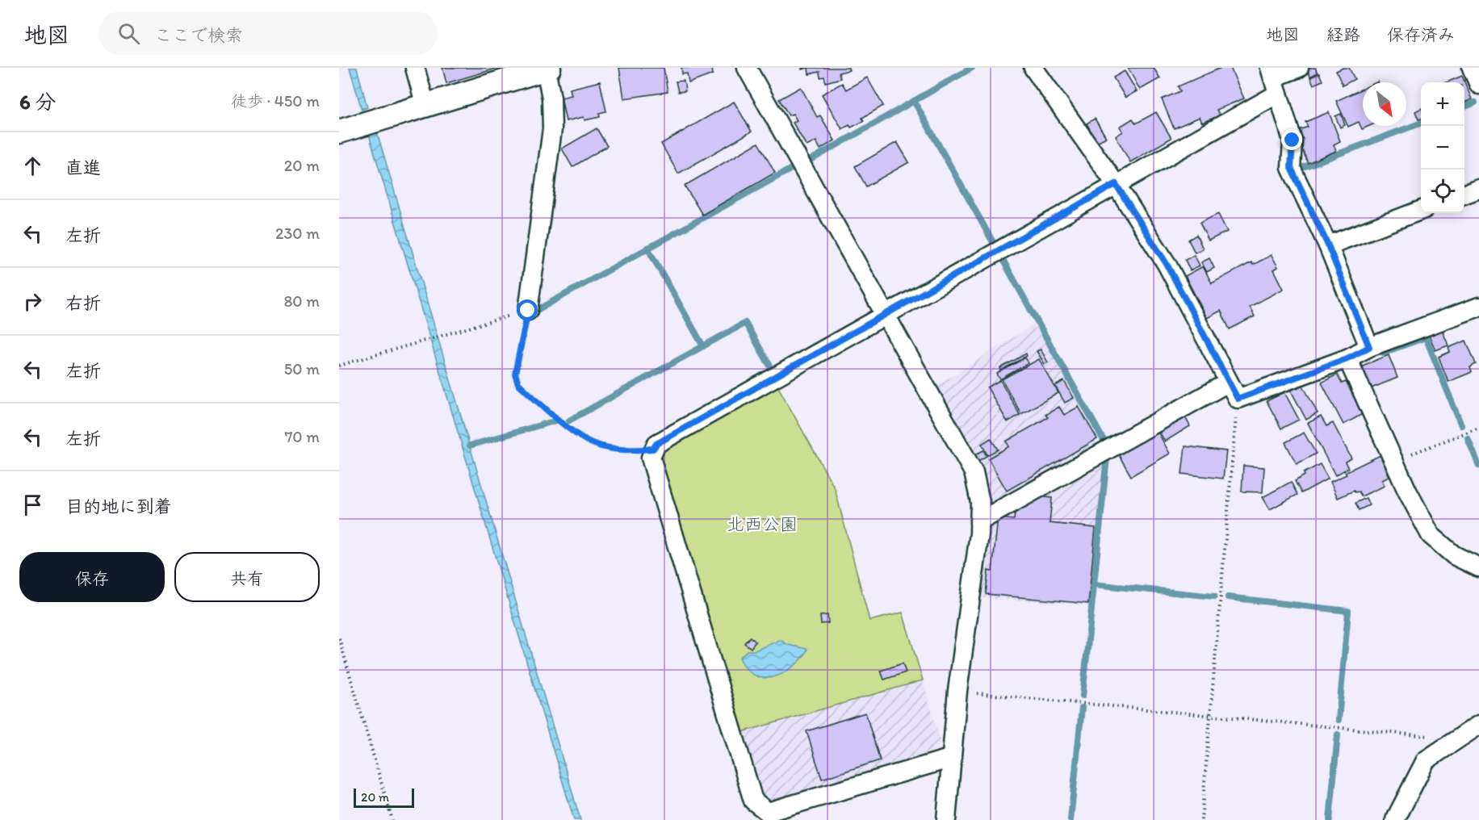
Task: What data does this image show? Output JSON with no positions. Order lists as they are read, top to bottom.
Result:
{
  "parks": ["北西公園"],
  "scale_bar": "20 m",
  "north": "bottom right",
  "page": {
    "header": "地図",
    "search": "ここで検索",
    "nav": ["地図", "経路", "保存済み"],
    "heading": ["6 分", "徒歩 · 450 m"],
    "map_buttons": ["+", "−"],
    "list": [
      ["直進", "20 m"],
      ["左折", "230 m"],
      ["右折", "80 m"],
      ["左折", "50 m"],
      ["左折", "70 m"],
      "目的地に到着"
    ],
    "buttons": ["保存", "共有"],
    "scale": "20 m"
  }
}
